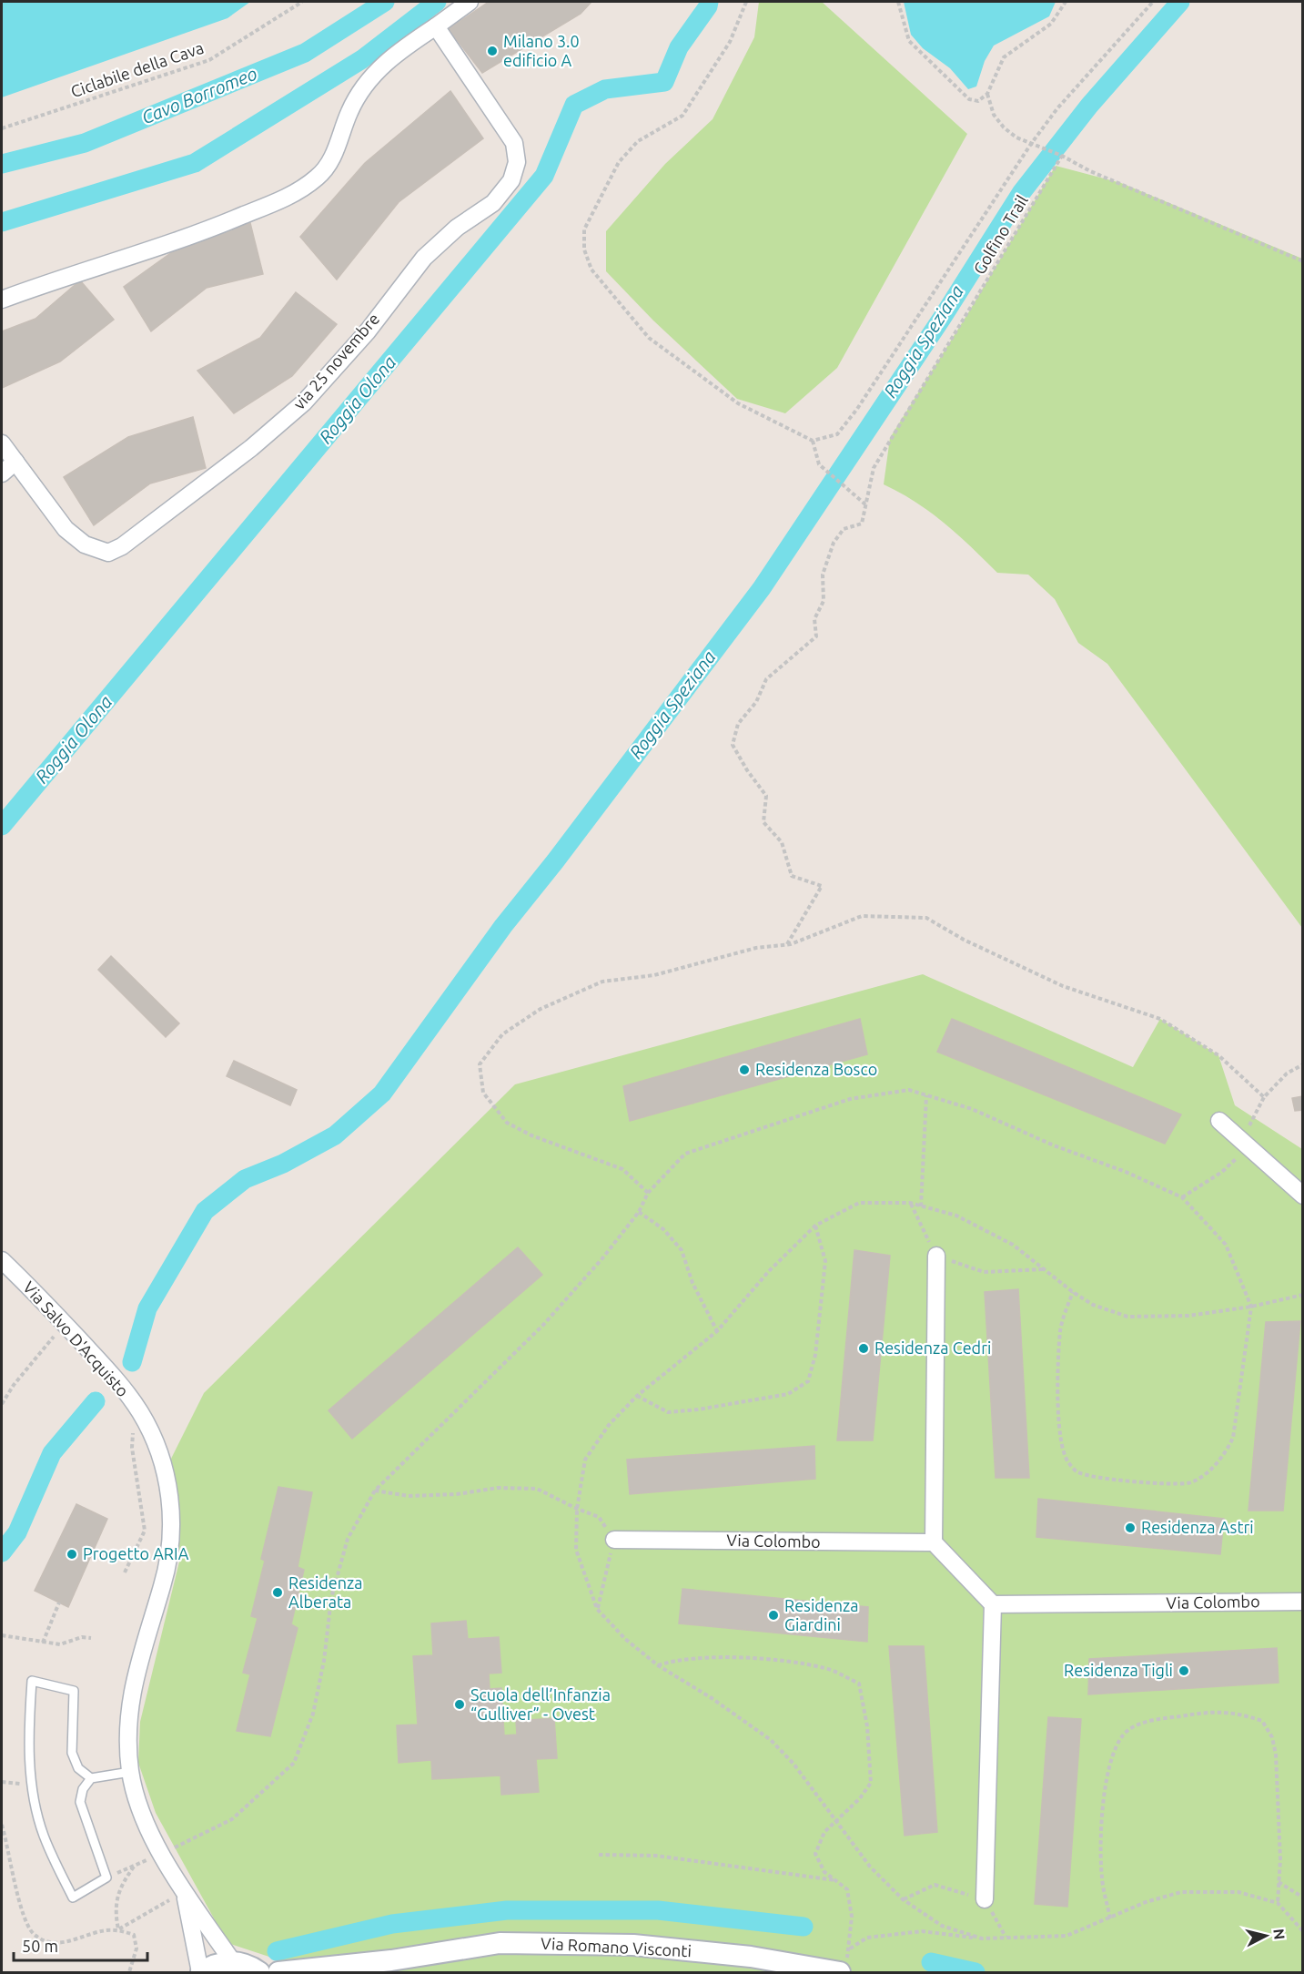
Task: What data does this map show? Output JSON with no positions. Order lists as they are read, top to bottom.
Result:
{
  "streets": {
    "street": [
      "via 25 novembre",
      "Via Salvo D'Acquisto",
      "Via Colombo",
      "Via Romano Visconti"
    ],
    "path": ["Ciclabile della Cava", "Golfino Trail"]
  },
  "water": ["Cavo Borromeo", "Roggia Speziana", "Roggia Olona"],
  "places": [
    "Milano 3.0 edificio A",
    "Residenza Bosco",
    "Residenza Cedri",
    "Residenza Astri",
    "Progetto ARIA",
    "Residenza Alberata",
    "Residenza Giardini",
    "Residenza Tigli",
    "Scuola dell’Infanzia “Gulliver” - Ovest"
  ],
  "scale_bar": "50 m",
  "north": "right"
}
